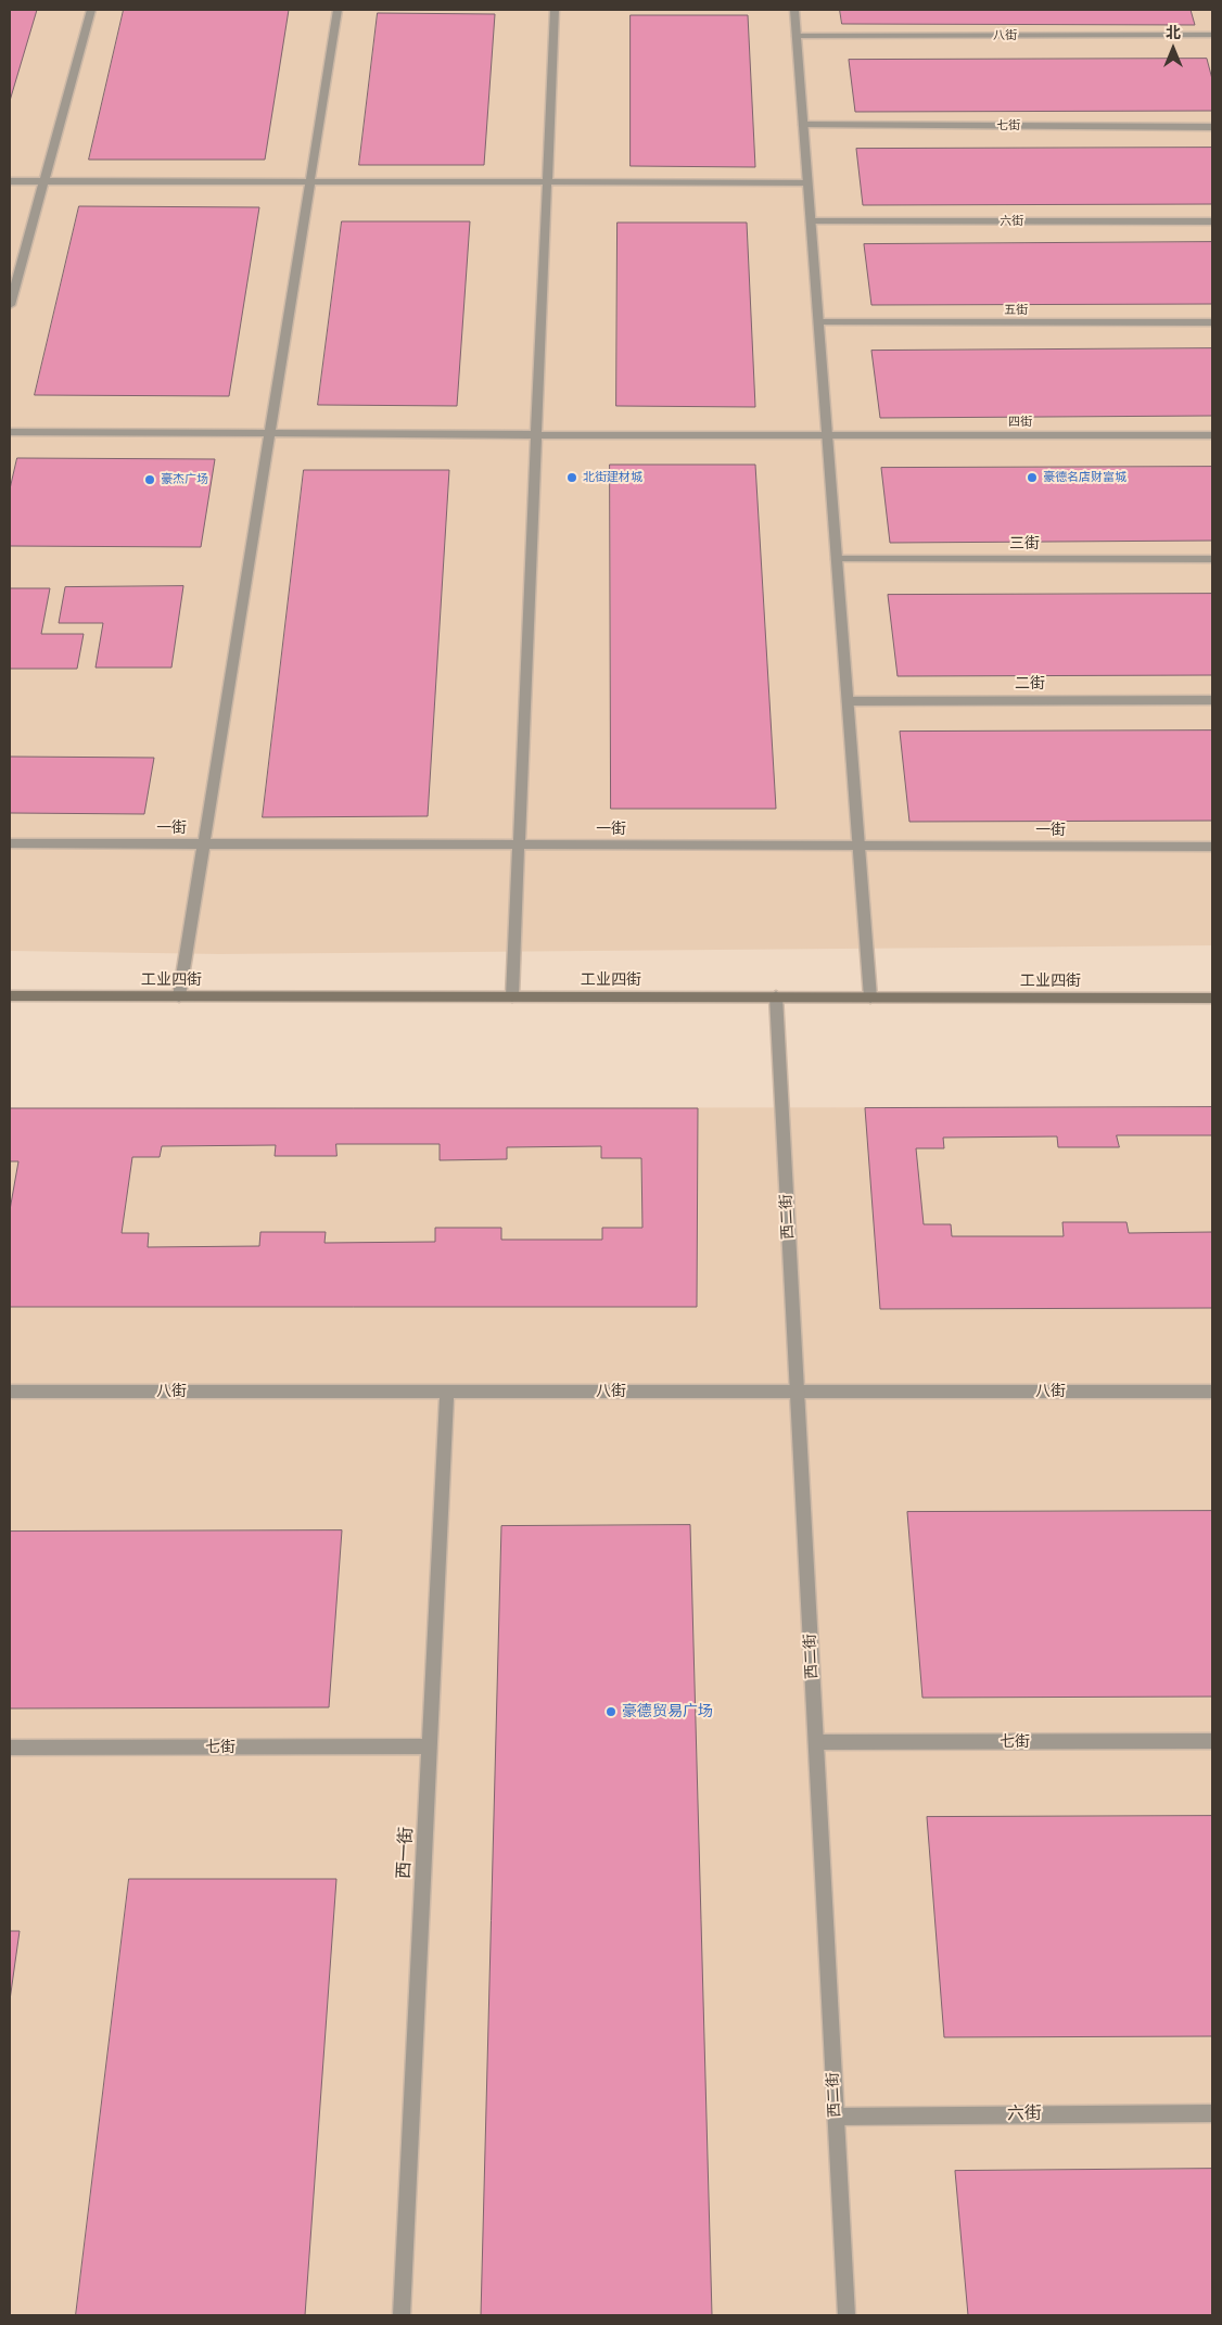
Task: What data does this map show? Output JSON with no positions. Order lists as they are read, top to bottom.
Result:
{
  "streets": {
    "street": [
      "八街",
      "七街",
      "六街",
      "五街",
      "四街",
      "三街",
      "二街",
      "一街",
      "工业四街",
      "西二街",
      "西一街"
    ]
  },
  "crossings": [
    ["八街", "西二街"],
    ["八街", "西一街"],
    ["七街", "西二街"],
    ["七街", "西一街"],
    ["六街", "西二街"],
    ["工业四街", "西二街"]
  ],
  "places": [
    "北街建材城",
    "豪德名店财富城",
    "豪杰广场",
    "豪德贸易广场"
  ],
  "north": "top"
}
